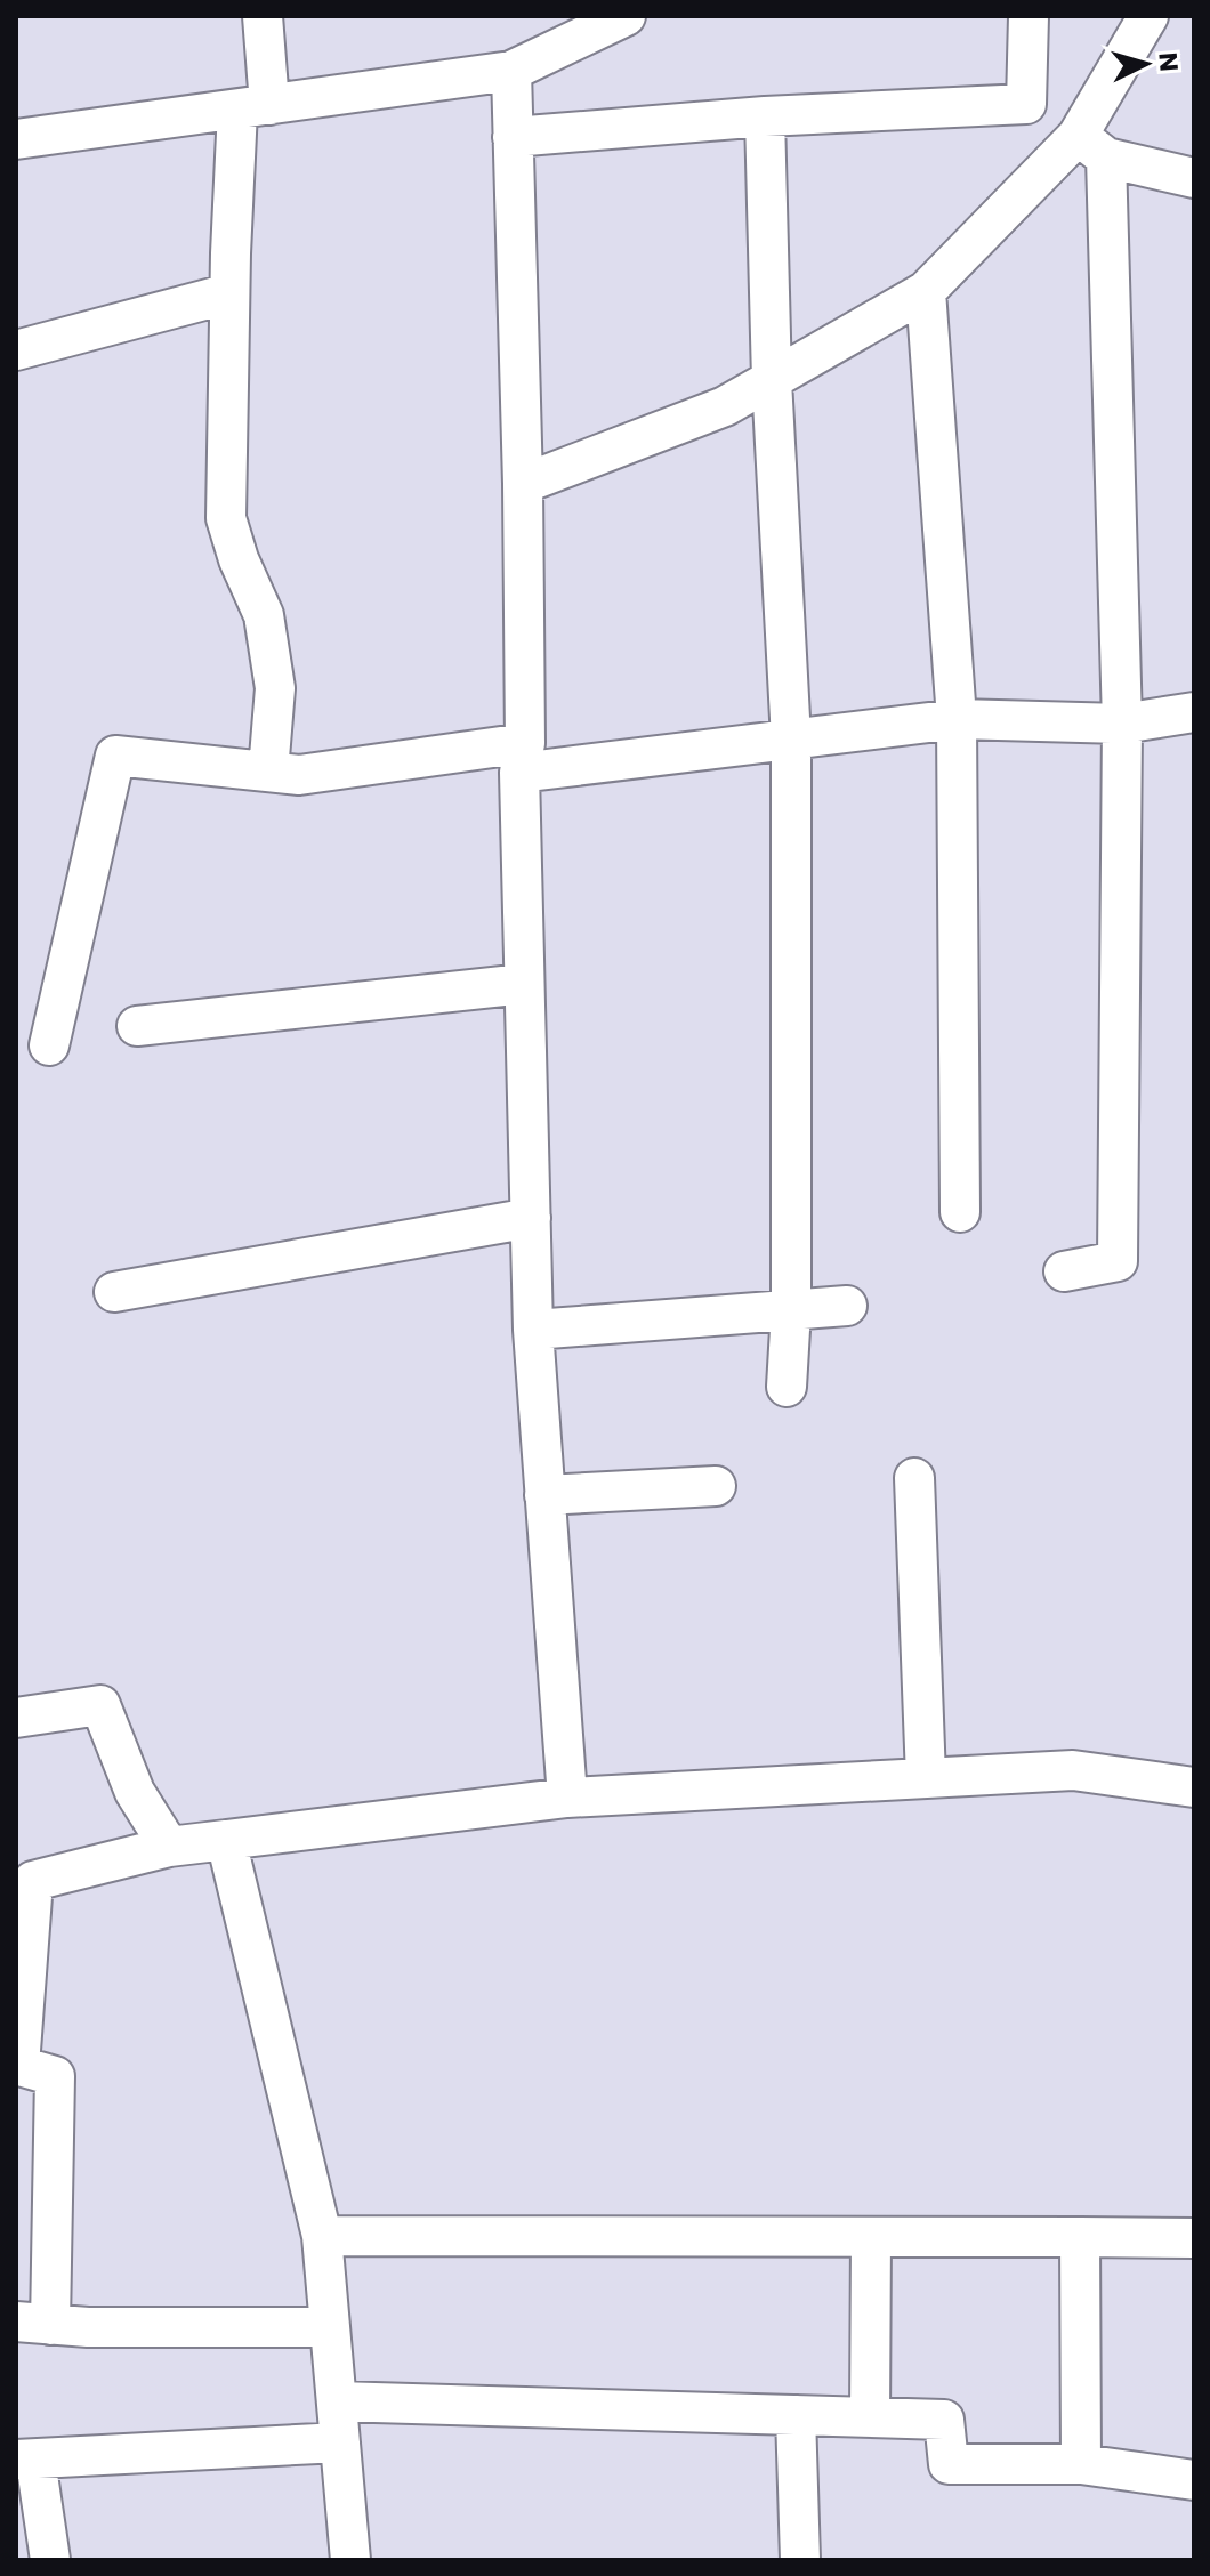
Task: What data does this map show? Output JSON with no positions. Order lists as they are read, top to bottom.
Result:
{
  "north": "right"
}
